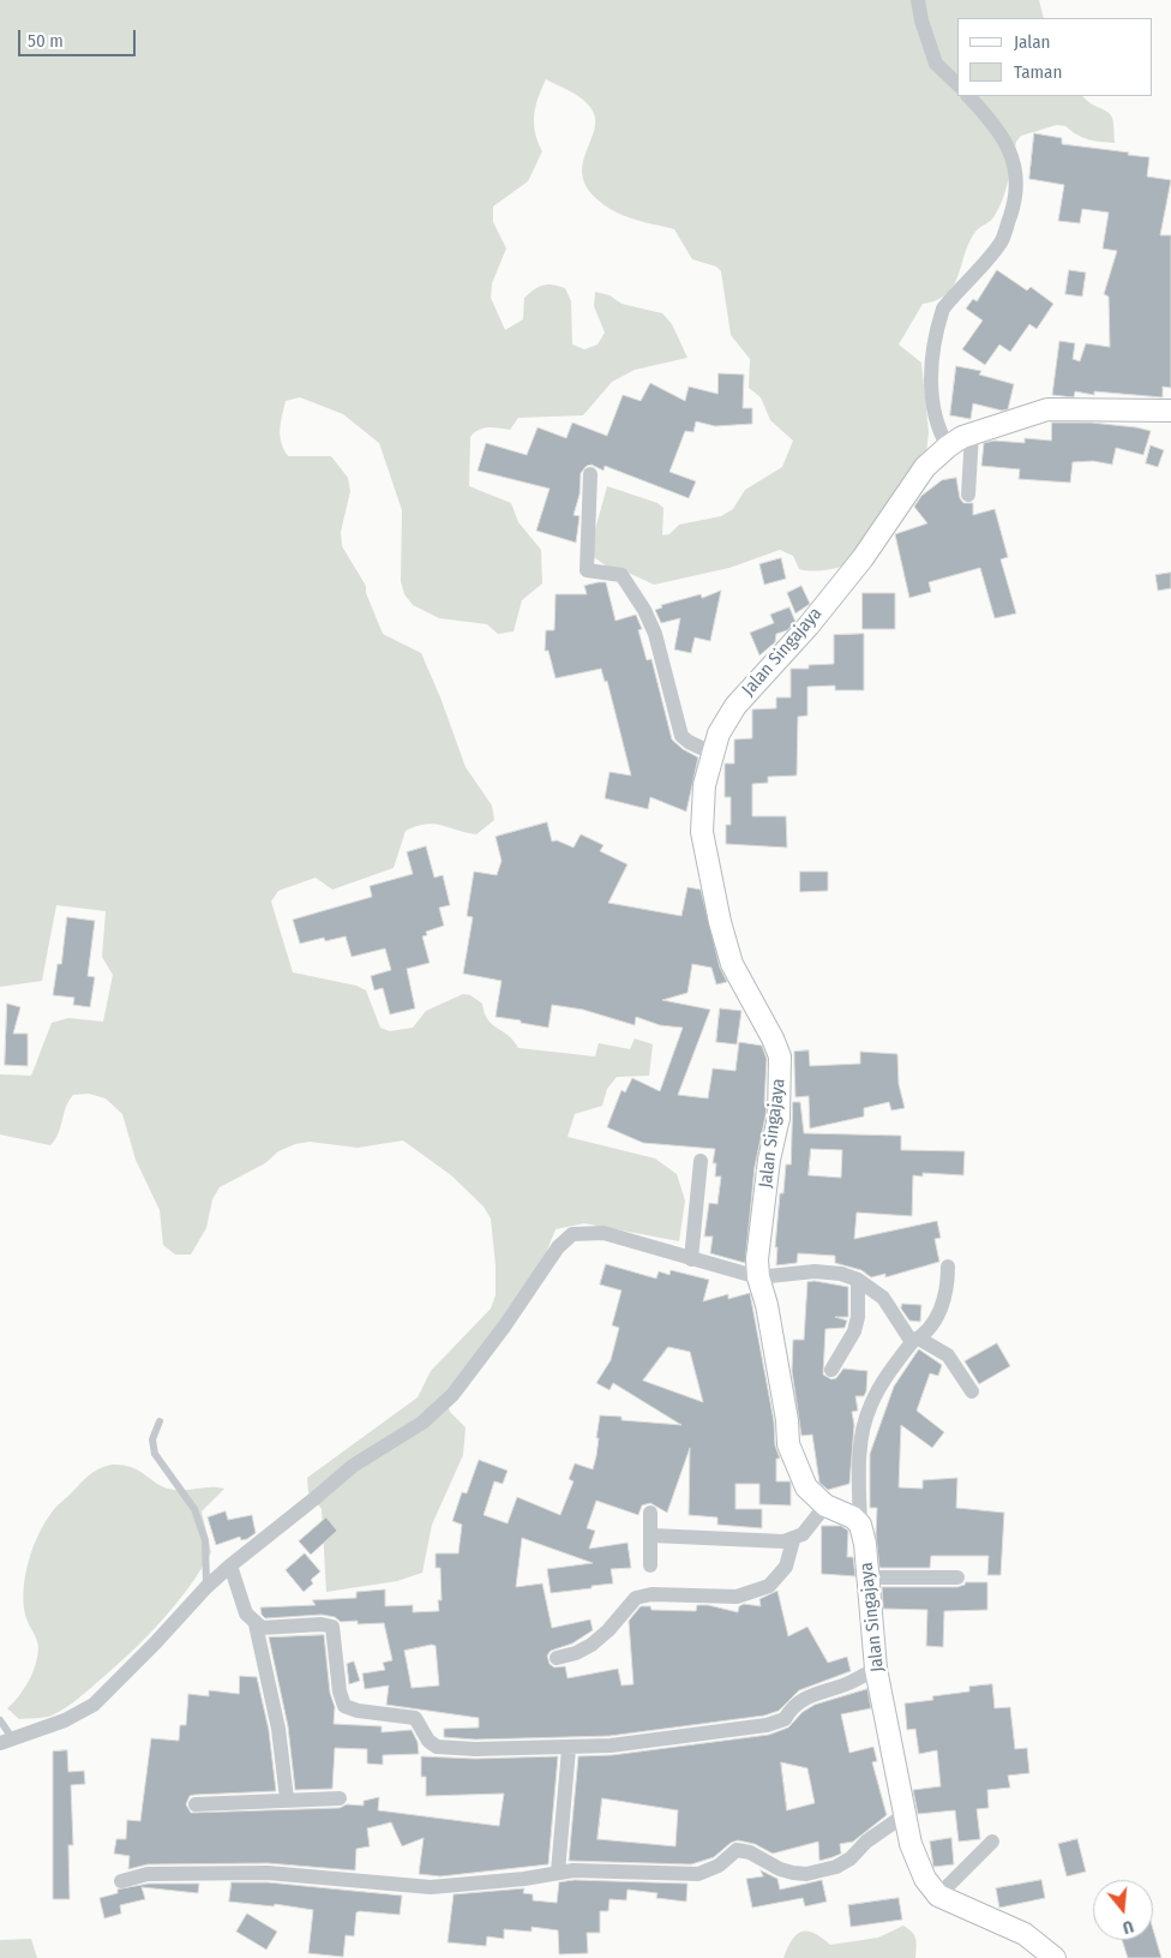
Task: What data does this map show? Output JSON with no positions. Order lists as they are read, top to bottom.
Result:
{
  "streets": {
    "street": ["Jalan Singajaya"]
  },
  "legend": ["Jalan", "Taman"],
  "scale_bar": "50 m",
  "north": "bottom"
}
